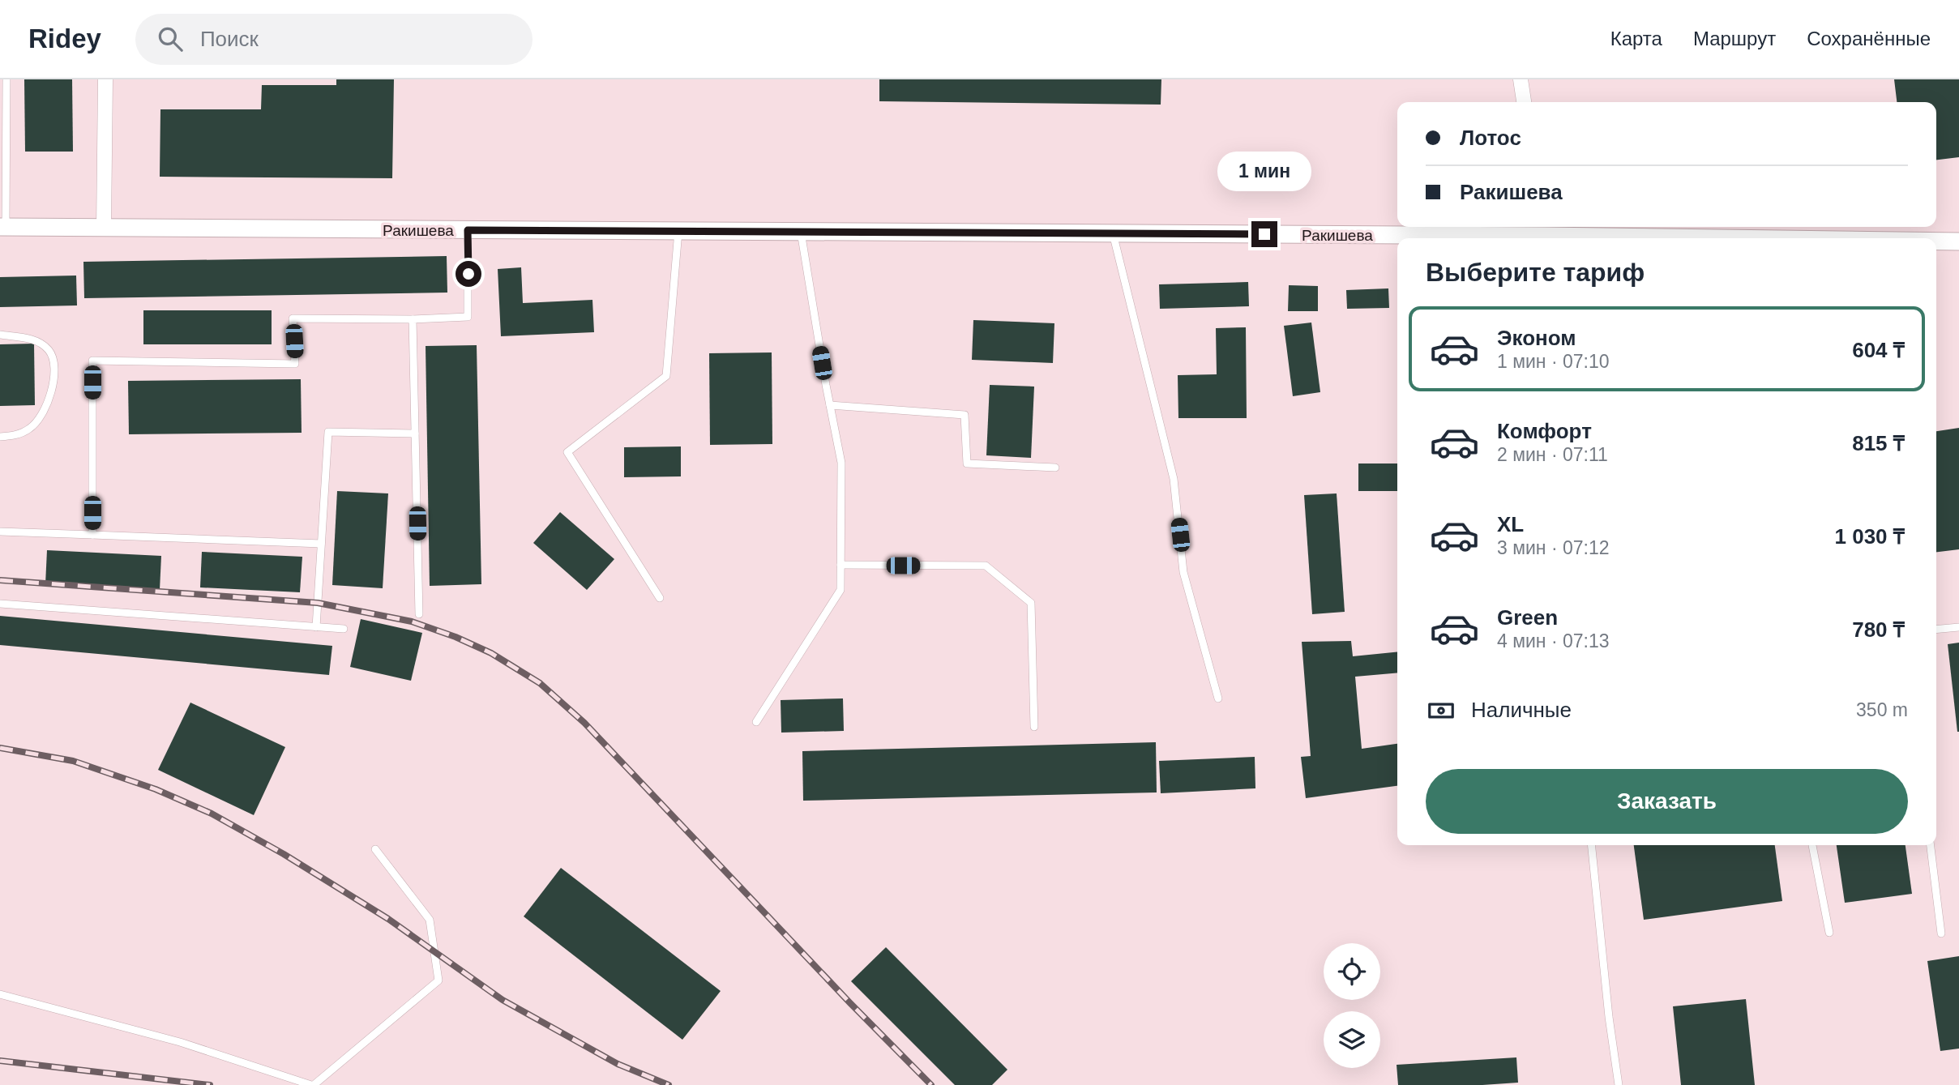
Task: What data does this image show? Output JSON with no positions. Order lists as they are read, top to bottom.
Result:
{
  "streets": {
    "street": ["Ракишева"]
  },
  "page": {
    "header": "Ridey",
    "search": "Поиск",
    "nav": ["Карта", "Маршрут", "Сохранённые"],
    "banner": ["Лотос", "Ракишева"],
    "bubble": "1 мин",
    "heading": "Выберите тариф",
    "list": [
      {
        "name": "Эконом",
        "note": "1 мин · 07:10",
        "value": "604 ₸"
      },
      {
        "name": "Комфорт",
        "note": "2 мин · 07:11",
        "value": "815 ₸"
      },
      {
        "name": "XL",
        "note": "3 мин · 07:12",
        "value": "1 030 ₸"
      },
      {
        "name": "Green",
        "note": "4 мин · 07:13",
        "value": "780 ₸"
      }
    ],
    "pay": ["Наличные", "350 m"],
    "buttons": "Заказать"
  }
}
